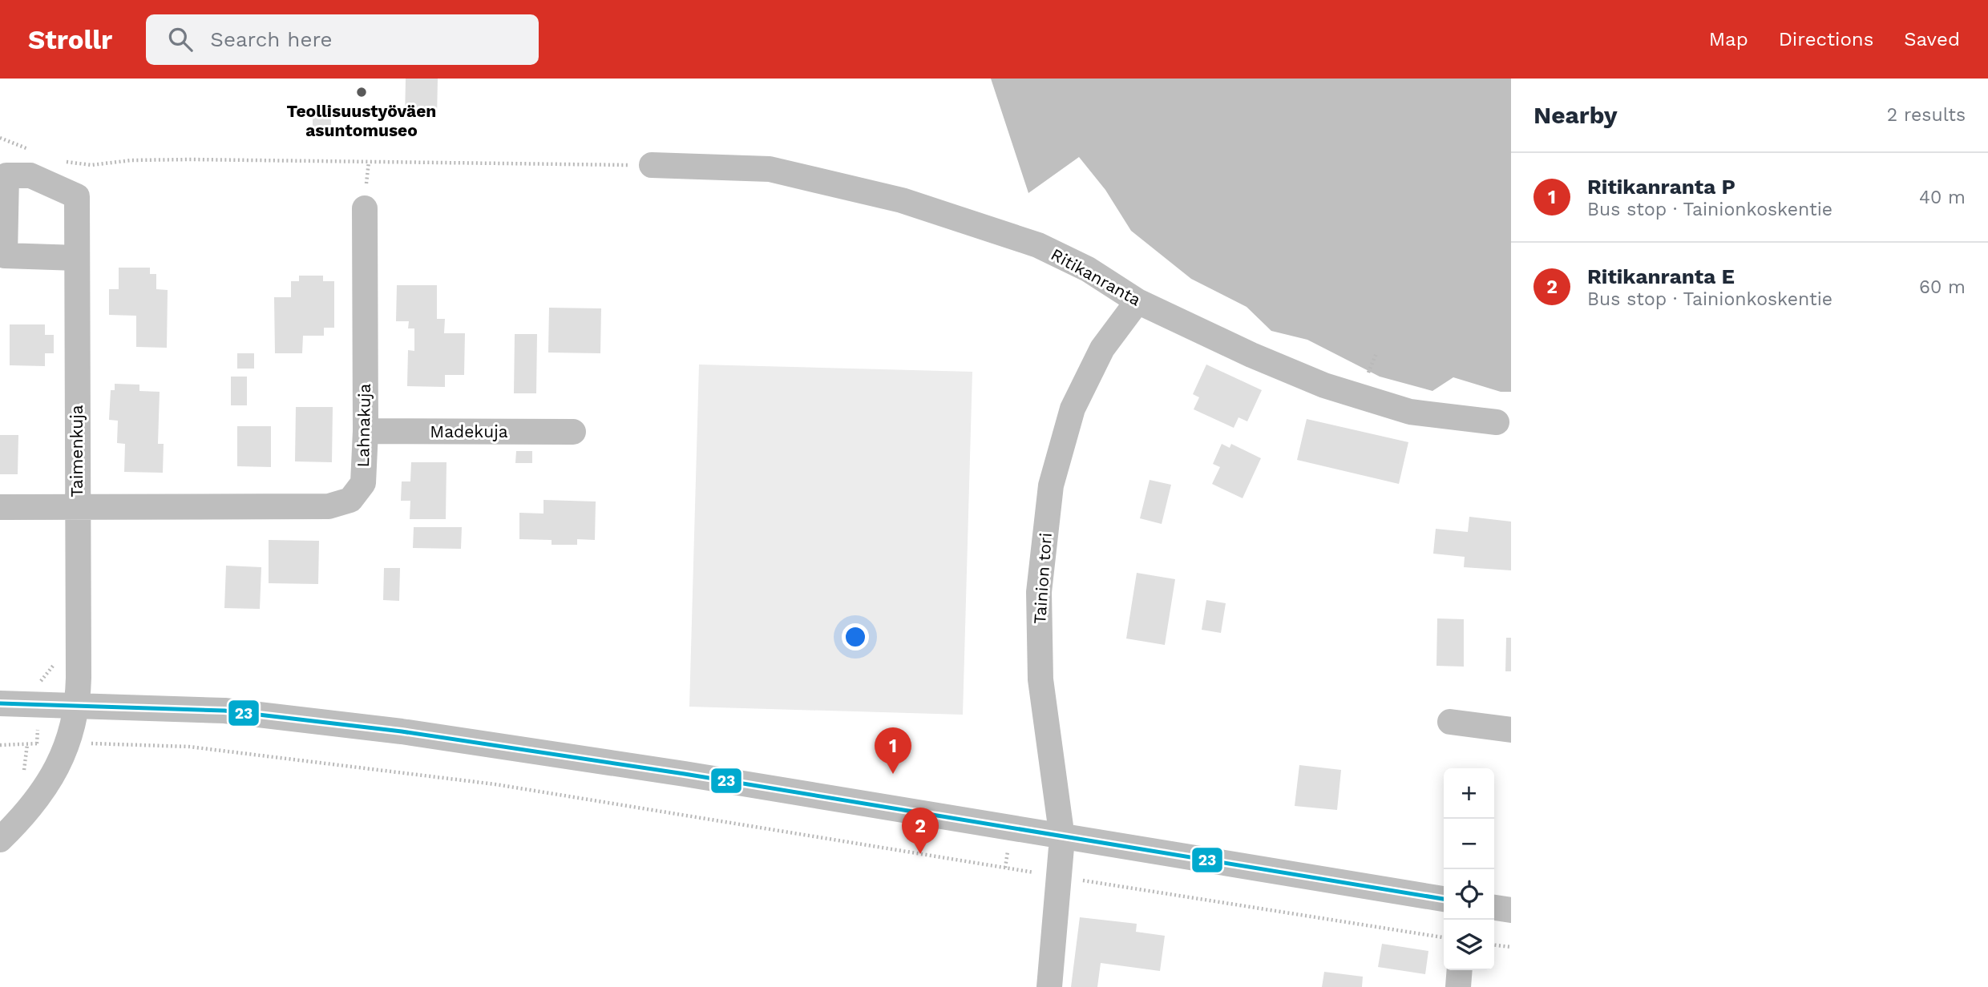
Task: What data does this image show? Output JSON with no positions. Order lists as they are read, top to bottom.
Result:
{
  "streets": {
    "street": [
      "Ritikanranta",
      "Lahnakuja",
      "Madekuja",
      "Taimenkuja",
      "Tainion tori"
    ]
  },
  "crossings": [
    ["Ritikanranta", "Tainion tori"],
    ["Lahnakuja", "Madekuja"],
    ["Lahnakuja", "Taimenkuja"]
  ],
  "places": ["Teollisuustyöväen asuntomuseo"],
  "lines": ["transit line 23"],
  "page": {
    "header": "Strollr",
    "search": "Search here",
    "nav": ["Map", "Directions", "Saved"],
    "heading": ["Nearby", "2 results"],
    "list": [
      {
        "mark": "1",
        "name": "Ritikanranta P",
        "note": "Bus stop · Tainionkoskentie",
        "value": "40 m"
      },
      {
        "mark": "2",
        "name": "Ritikanranta E",
        "note": "Bus stop · Tainionkoskentie",
        "value": "60 m"
      }
    ],
    "pins": ["1", "2"],
    "map_buttons": ["+", "−"]
  }
}
